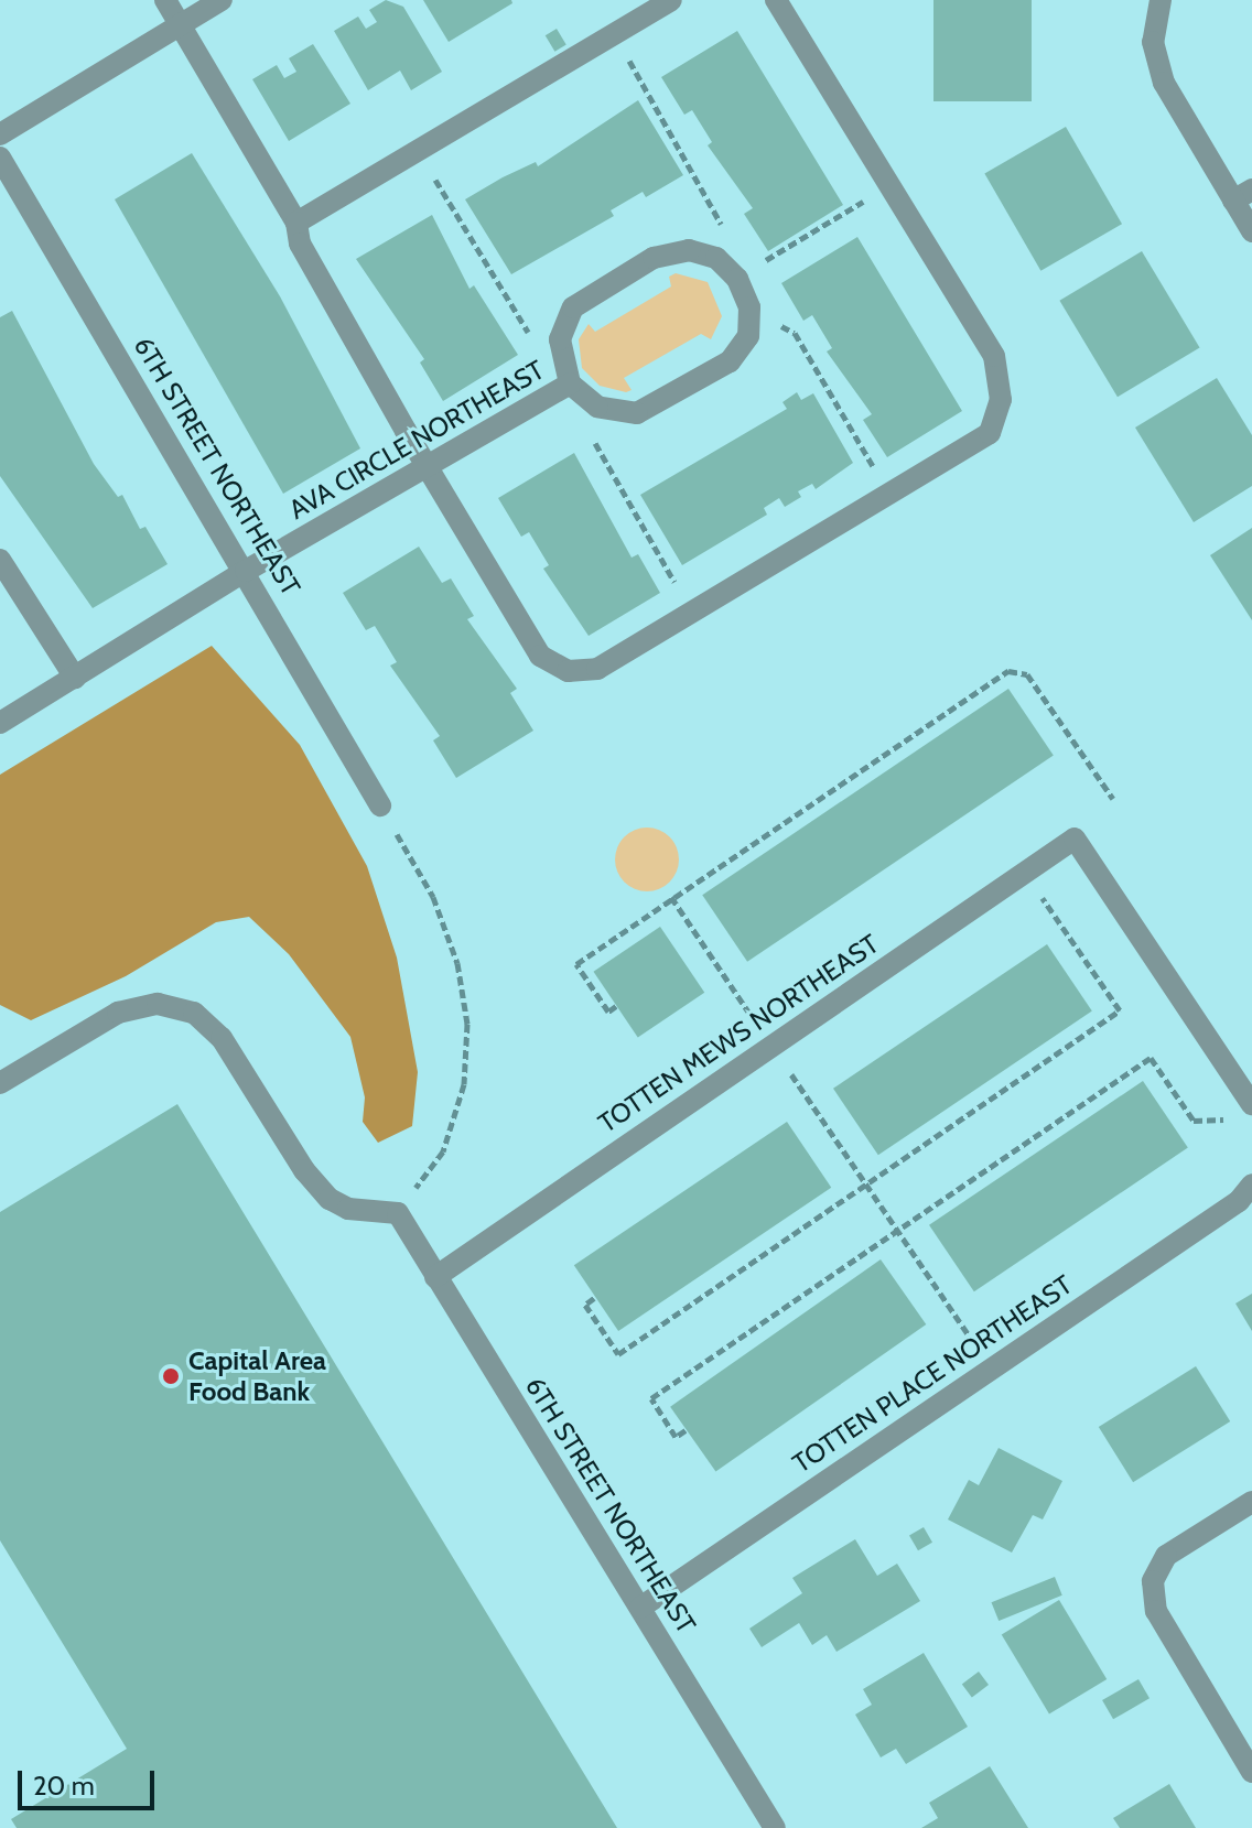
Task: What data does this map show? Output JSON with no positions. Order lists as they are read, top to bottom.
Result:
{
  "streets": {
    "street": [
      "AVA CIRCLE NORTHEAST",
      "6TH STREET NORTHEAST",
      "TOTTEN MEWS NORTHEAST",
      "TOTTEN PLACE NORTHEAST"
    ]
  },
  "crossings": [
    ["AVA CIRCLE NORTHEAST", "6TH STREET NORTHEAST"],
    ["6TH STREET NORTHEAST", "TOTTEN MEWS NORTHEAST"],
    ["6TH STREET NORTHEAST", "TOTTEN PLACE NORTHEAST"]
  ],
  "places": ["Capital Area Food Bank"],
  "scale_bar": "20 m"
}
